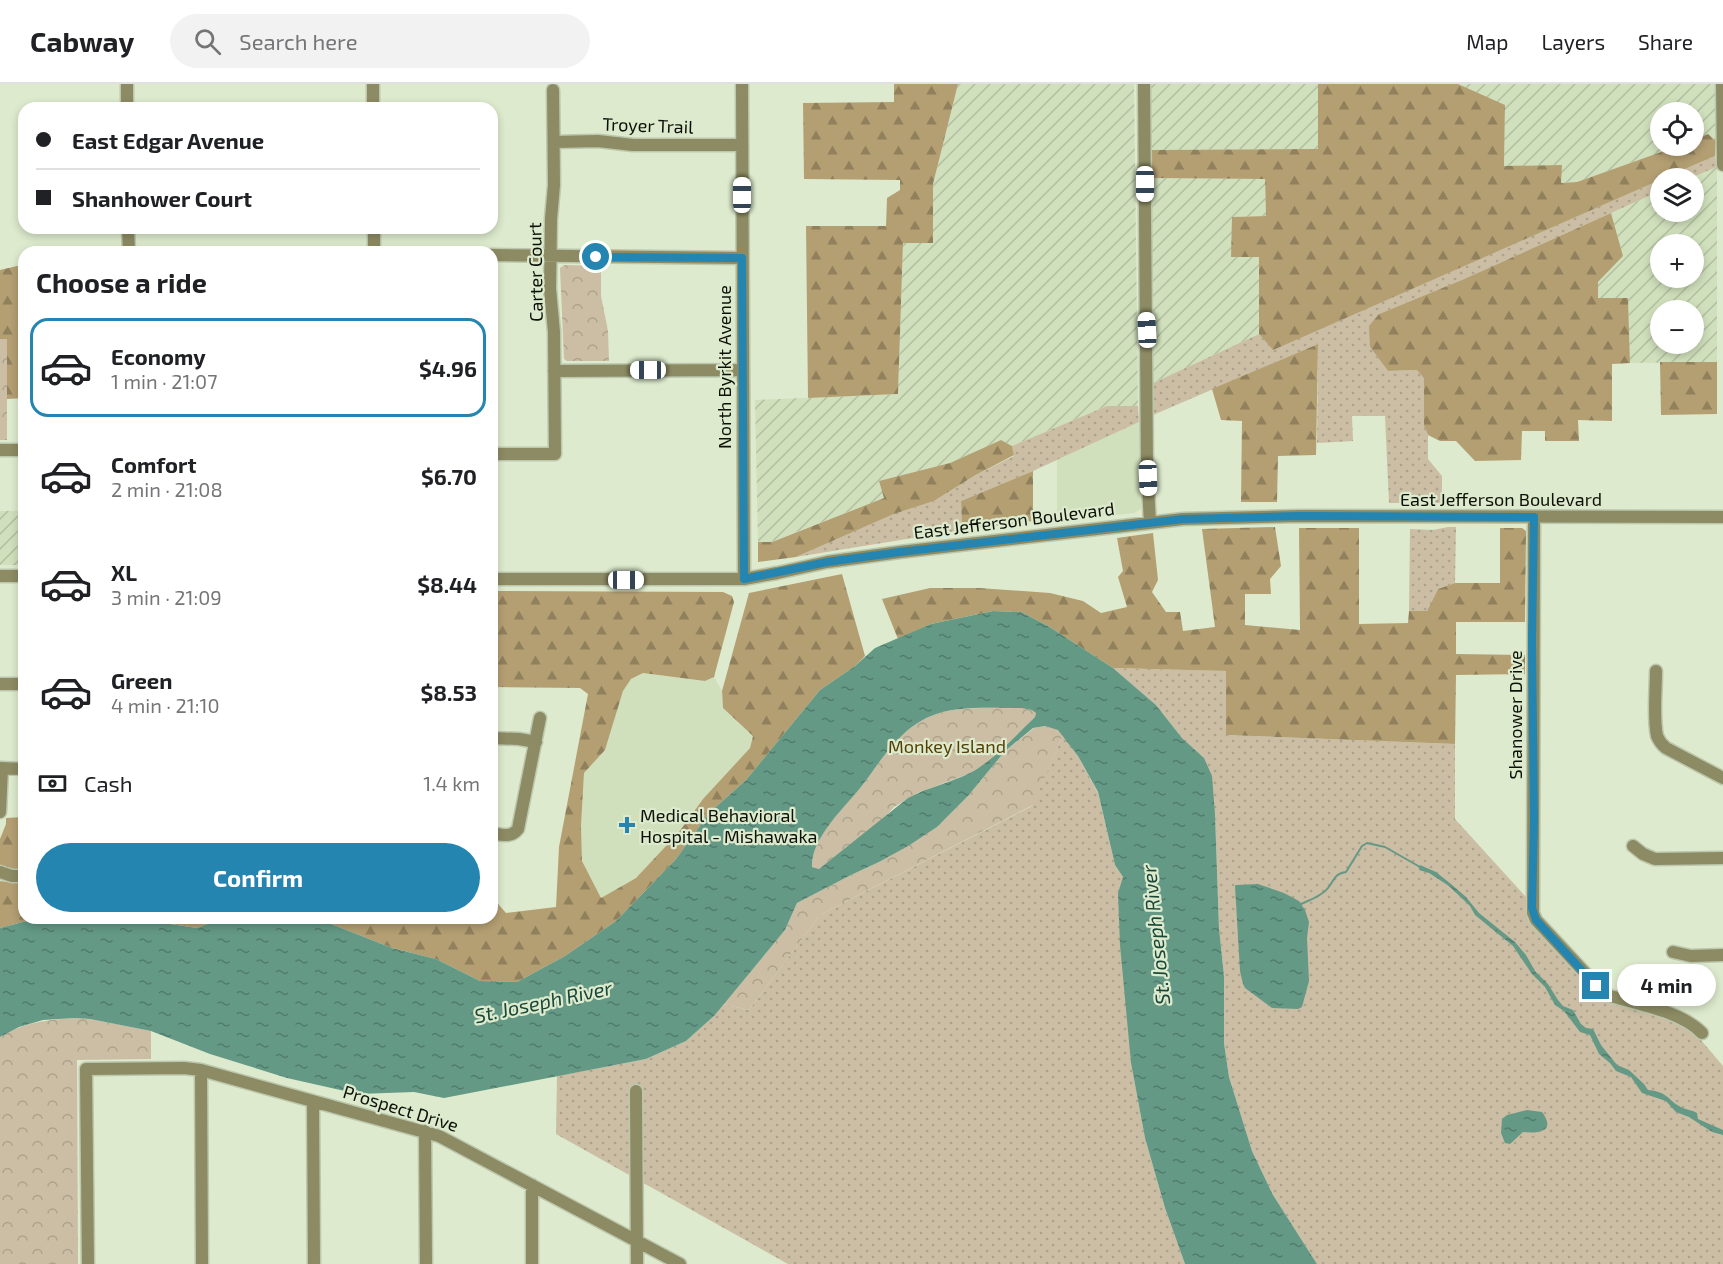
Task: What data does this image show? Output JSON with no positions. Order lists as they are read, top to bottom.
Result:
{
  "streets": {
    "street": [
      "Troyer Trail",
      "Carter Court",
      "North Byrkit Avenue",
      "East Jefferson Boulevard",
      "Shanower Drive",
      "Prospect Drive"
    ]
  },
  "crossings": [
    ["Troyer Trail", "Carter Court"],
    ["Troyer Trail", "North Byrkit Avenue"],
    ["North Byrkit Avenue", "East Jefferson Boulevard"],
    ["East Jefferson Boulevard", "Shanower Drive"]
  ],
  "water": ["St. Joseph River"],
  "parks": ["Monkey Island"],
  "places": {
    "health": ["Medical Behavioral Hospital - Mishawaka"]
  },
  "page": {
    "header": "Cabway",
    "search": "Search here",
    "nav": ["Map", "Layers", "Share"],
    "map_buttons": ["+", "−"],
    "banner": ["East Edgar Avenue", "Shanhower Court"],
    "heading": "Choose a ride",
    "list": [
      {
        "name": "Economy",
        "note": "1 min · 21:07",
        "value": "$4.96"
      },
      {
        "name": "Comfort",
        "note": "2 min · 21:08",
        "value": "$6.70"
      },
      {
        "name": "XL",
        "note": "3 min · 21:09",
        "value": "$8.44"
      },
      {
        "name": "Green",
        "note": "4 min · 21:10",
        "value": "$8.53"
      }
    ],
    "pay": ["Cash", "1.4 km"],
    "buttons": "Confirm",
    "bubble": "4 min"
  }
}
